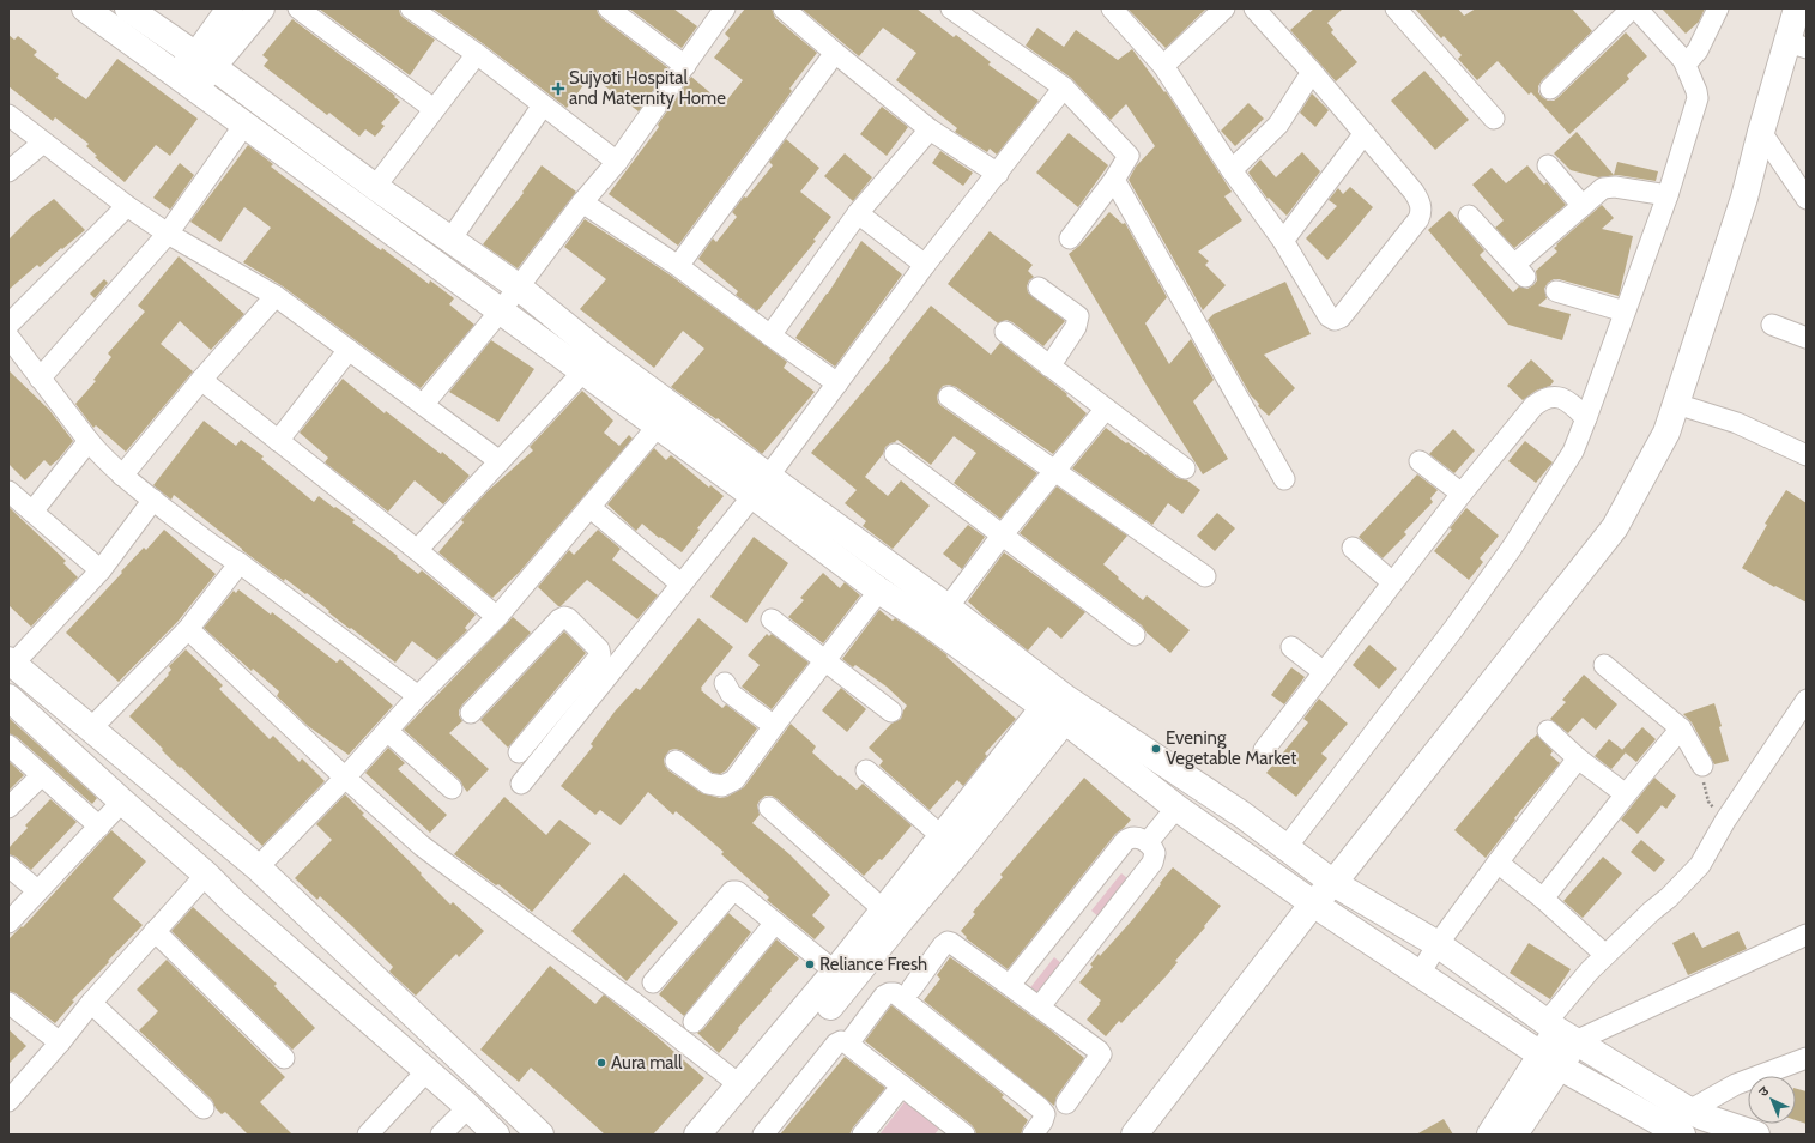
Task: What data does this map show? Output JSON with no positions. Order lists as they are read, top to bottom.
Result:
{
  "places": {
    "health": ["Sujyoti Hospital and Maternity Home"],
    "other": ["Evening Vegetable Market", "Reliance Fresh", "Aura mall"]
  },
  "north": "top left"
}
